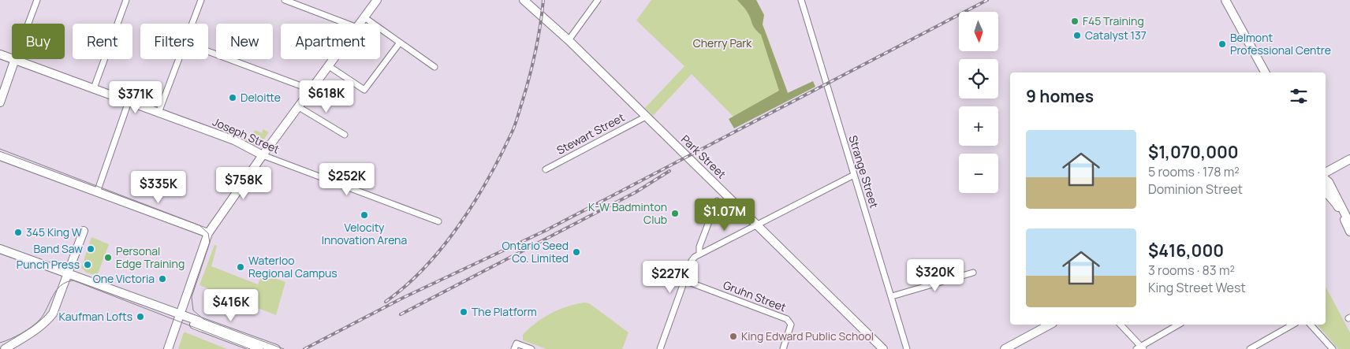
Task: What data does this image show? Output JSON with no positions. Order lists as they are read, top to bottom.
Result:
{
  "streets": {
    "street": [
      "Stewart Street",
      "Joseph Street",
      "Park Street",
      "Strange Street",
      "Gruhn Street"
    ]
  },
  "crossings": [
    ["Stewart Street", "Park Street"]
  ],
  "parks": ["Cherry Park"],
  "places": [
    "F45 Training",
    "Catalyst 137",
    "Belmont Professional Centre",
    "Deloitte",
    "K-W Badminton Club",
    "Velocity Innovation Arena",
    "345 King W",
    "Band Saw",
    "Ontario Seed Co. Limited",
    "Personal Edge Training",
    "Punch Press",
    "Waterloo Regional Campus",
    "One Victoria",
    "The Platform",
    "Kaufman Lofts",
    "King Edward Public School"
  ],
  "north": "bottom",
  "page": {
    "map_buttons": ["+", "−"],
    "chip": [
      "Buy",
      "Rent",
      "Filters",
      "New",
      "Apartment"
    ],
    "heading": "9 homes",
    "price": [
      "$618K",
      "$371K",
      "$252K",
      "$758K",
      "$335K",
      "$1.07M",
      "$320K",
      "$227K",
      "$416K"
    ],
    "list": [
      {
        "name": "$1,070,000",
        "note": "5 rooms · 178 m² · Dominion Street"
      },
      {
        "name": "$416,000",
        "note": "3 rooms · 83 m² · King Street West"
      }
    ]
  }
}
